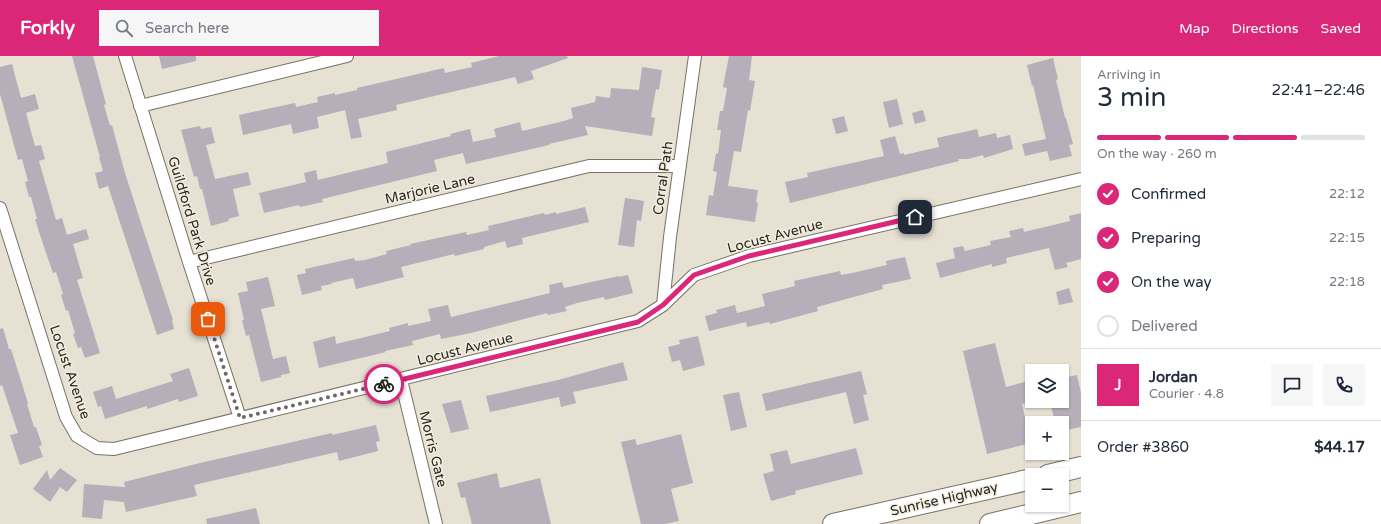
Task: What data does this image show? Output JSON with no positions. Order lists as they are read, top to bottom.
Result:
{
  "streets": {
    "highway": ["Sunrise Highway"],
    "street": [
      "Corral Path",
      "Marjorie Lane",
      "Guildford Park Drive",
      "Locust Avenue",
      "Morris Gate"
    ]
  },
  "crossings": [
    ["Corral Path", "Marjorie Lane"],
    ["Corral Path", "Locust Avenue"],
    ["Marjorie Lane", "Guildford Park Drive"],
    ["Guildford Park Drive", "Locust Avenue"],
    ["Locust Avenue", "Morris Gate"]
  ],
  "page": {
    "header": "Forkly",
    "search": "Search here",
    "nav": ["Map", "Directions", "Saved"],
    "heading": ["3 min", "Arriving in", "22:41–22:46"],
    "panel": [
      "Jordan",
      "Courier · 4.8",
      "Order #3860",
      "$44.17"
    ],
    "bar": "On the way · 260 m",
    "list": [
      ["Confirmed", "22:12"],
      ["Preparing", "22:15"],
      ["On the way", "22:18"],
      "Delivered"
    ],
    "map_buttons": ["+", "−"],
    "round": "J"
  }
}
